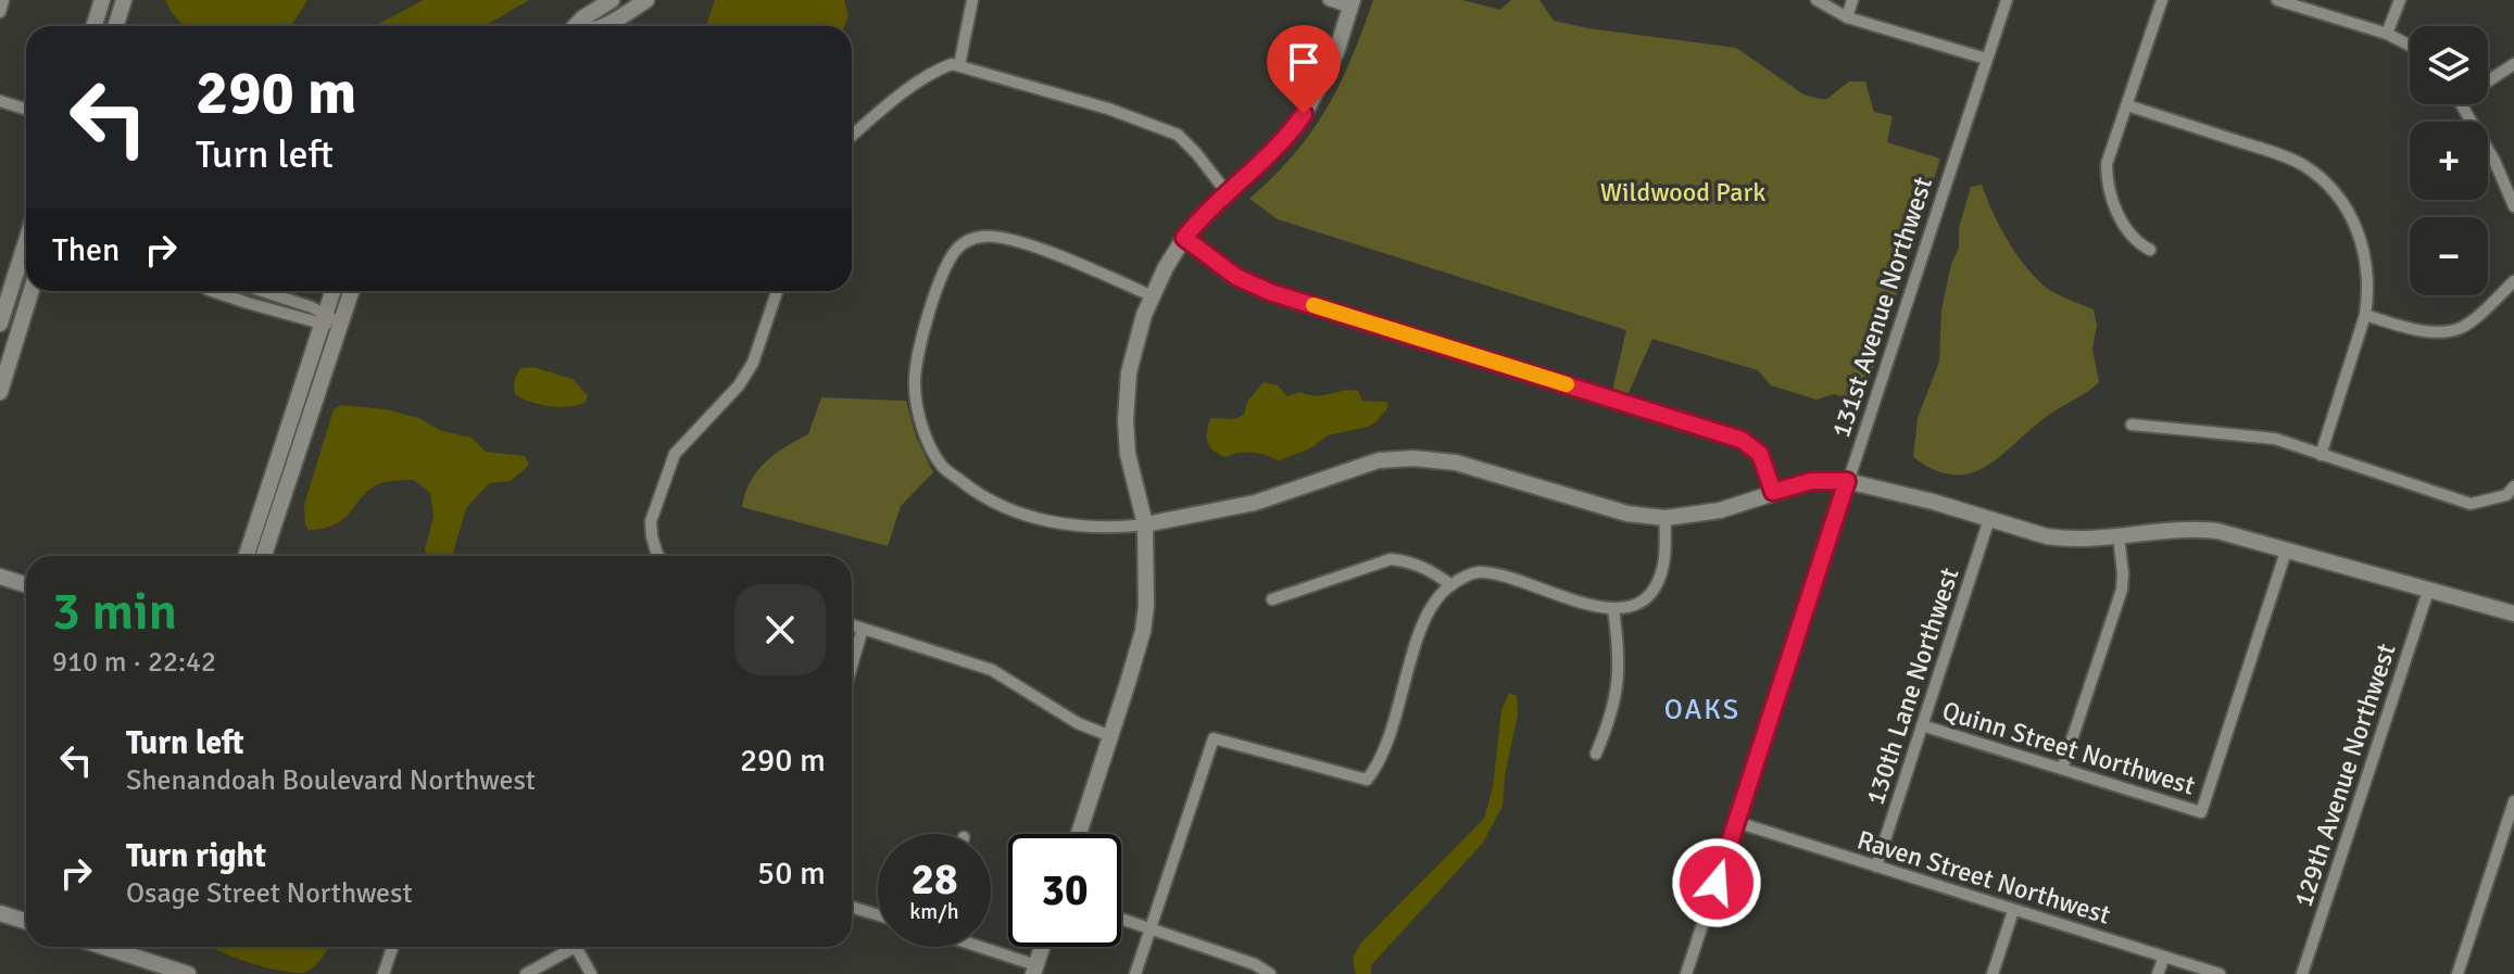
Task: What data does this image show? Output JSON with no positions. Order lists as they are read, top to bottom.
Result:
{
  "streets": {
    "street": [
      "131st Avenue Northwest",
      "130th Lane Northwest",
      "Quinn Street Northwest",
      "129th Avenue Northwest",
      "Raven Street Northwest"
    ]
  },
  "crossings": [
    ["131st Avenue Northwest", "Raven Street Northwest"],
    ["130th Lane Northwest", "Quinn Street Northwest"],
    ["130th Lane Northwest", "Raven Street Northwest"]
  ],
  "districts": ["OAKS"],
  "parks": ["Wildwood Park"],
  "page": {
    "map_buttons": ["+", "−"],
    "turn": ["290 m", "Turn left"],
    "then": "Then",
    "heading": ["3 min", "910 m · 22:42"],
    "list": [
      {
        "name": "Turn left",
        "note": "Shenandoah Boulevard Northwest",
        "value": "290 m"
      },
      {
        "name": "Turn right",
        "note": "Osage Street Northwest",
        "value": "50 m"
      }
    ],
    "speed": "28 km/h",
    "limit": "30"
  }
}
